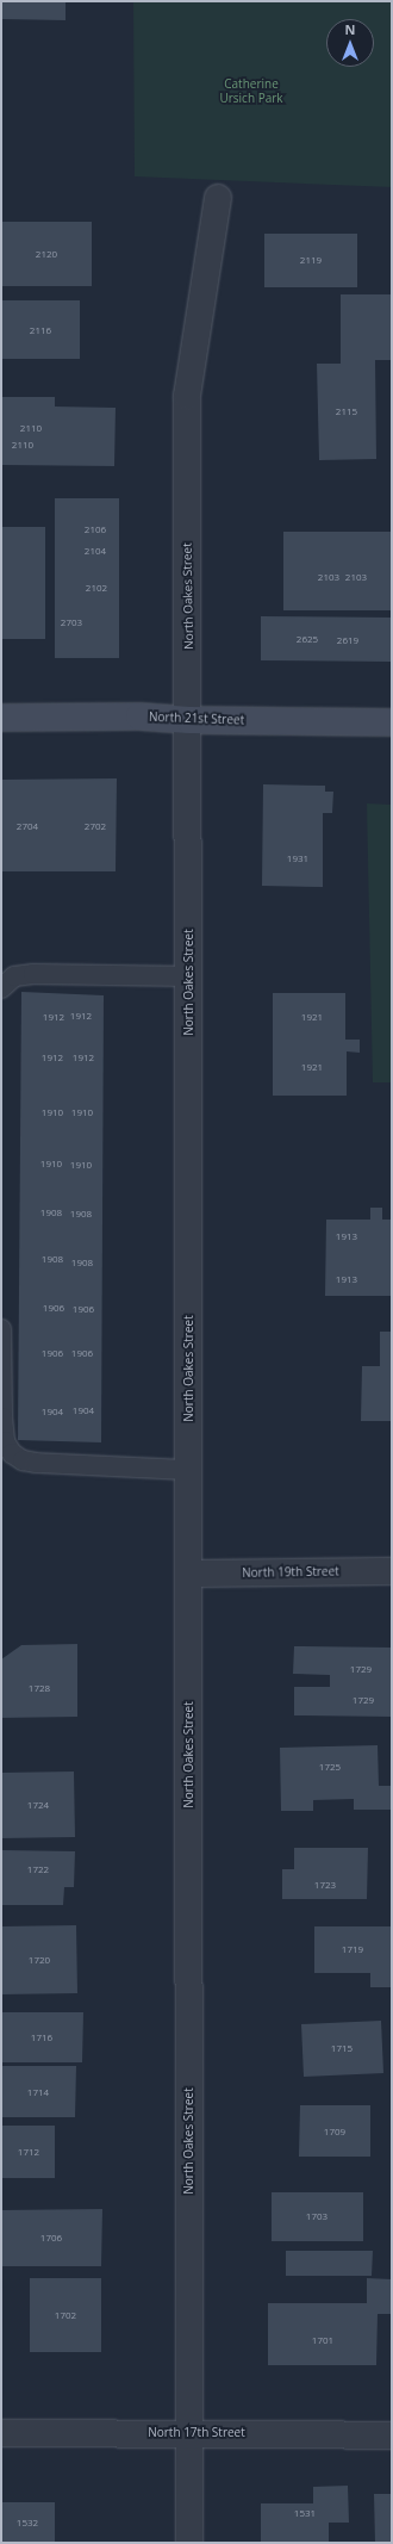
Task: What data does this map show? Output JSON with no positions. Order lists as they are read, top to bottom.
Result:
{
  "streets": {
    "main road": ["North 21st Street"],
    "street": ["North Oakes Street", "North 19th Street", "North 17th Street"]
  },
  "crossings": [
    ["North Oakes Street", "North 21st Street"],
    ["North Oakes Street", "North 19th Street"],
    ["North Oakes Street", "North 17th Street"]
  ],
  "parks": ["Catherine Ursich Park"],
  "house_numbers": [
    "2120",
    "2119",
    "2116",
    "2115",
    "2110",
    "2110",
    "2106",
    "2104",
    "2103",
    "2103",
    "2102",
    "2703",
    "2625",
    "2619",
    "2704",
    "2702",
    "1931",
    "1912",
    "1912",
    "1921",
    "1912",
    "1912",
    "1921",
    "1910",
    "1910",
    "1910",
    "1910",
    "1908",
    "1908",
    "1913",
    "1908",
    "1908",
    "1913",
    "1906",
    "1906",
    "1906",
    "1906",
    "1904",
    "1904",
    "1729",
    "1728",
    "1729",
    "1725",
    "1724",
    "1722",
    "1723",
    "1719",
    "1720",
    "1716",
    "1715",
    "1714",
    "1709",
    "1712",
    "1703",
    "1706",
    "1702",
    "1701",
    "1531",
    "1532"
  ],
  "north": "top"
}
